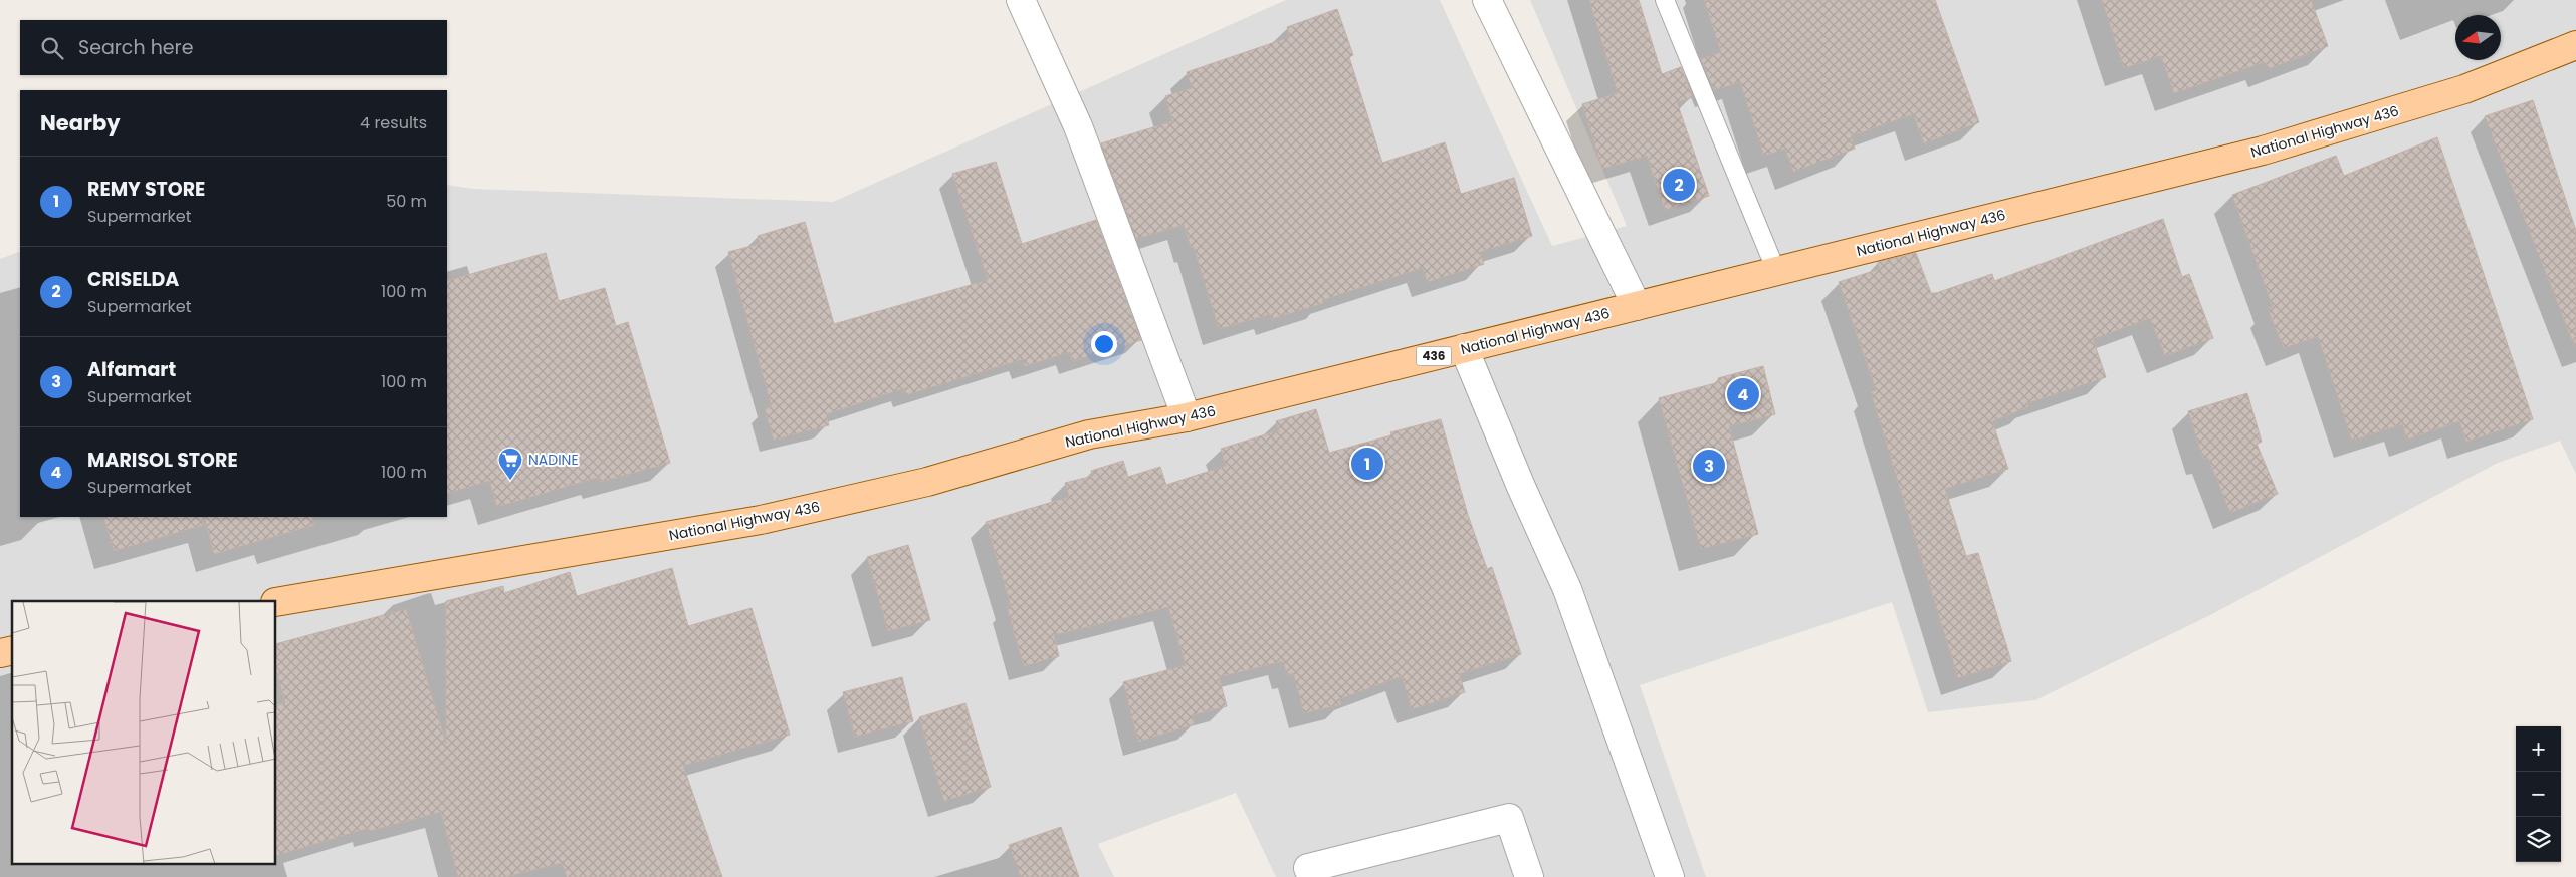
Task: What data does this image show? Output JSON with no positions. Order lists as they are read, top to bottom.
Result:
{
  "streets": {
    "main road": ["National Highway 436", "436"]
  },
  "places": {
    "supermarket": ["NADINE"]
  },
  "north": "left",
  "page": {
    "search": "Search here",
    "heading": ["Nearby", "4 results"],
    "list": [
      {
        "mark": "1",
        "name": "REMY STORE",
        "note": "Supermarket",
        "value": "50 m"
      },
      {
        "mark": "2",
        "name": "CRISELDA",
        "note": "Supermarket",
        "value": "100 m"
      },
      {
        "mark": "3",
        "name": "Alfamart",
        "note": "Supermarket",
        "value": "100 m"
      },
      {
        "mark": "4",
        "name": "MARISOL STORE",
        "note": "Supermarket",
        "value": "100 m"
      }
    ],
    "pins": [
      "2",
      "4",
      "1",
      "3"
    ],
    "map_buttons": ["+", "−"]
  }
}
